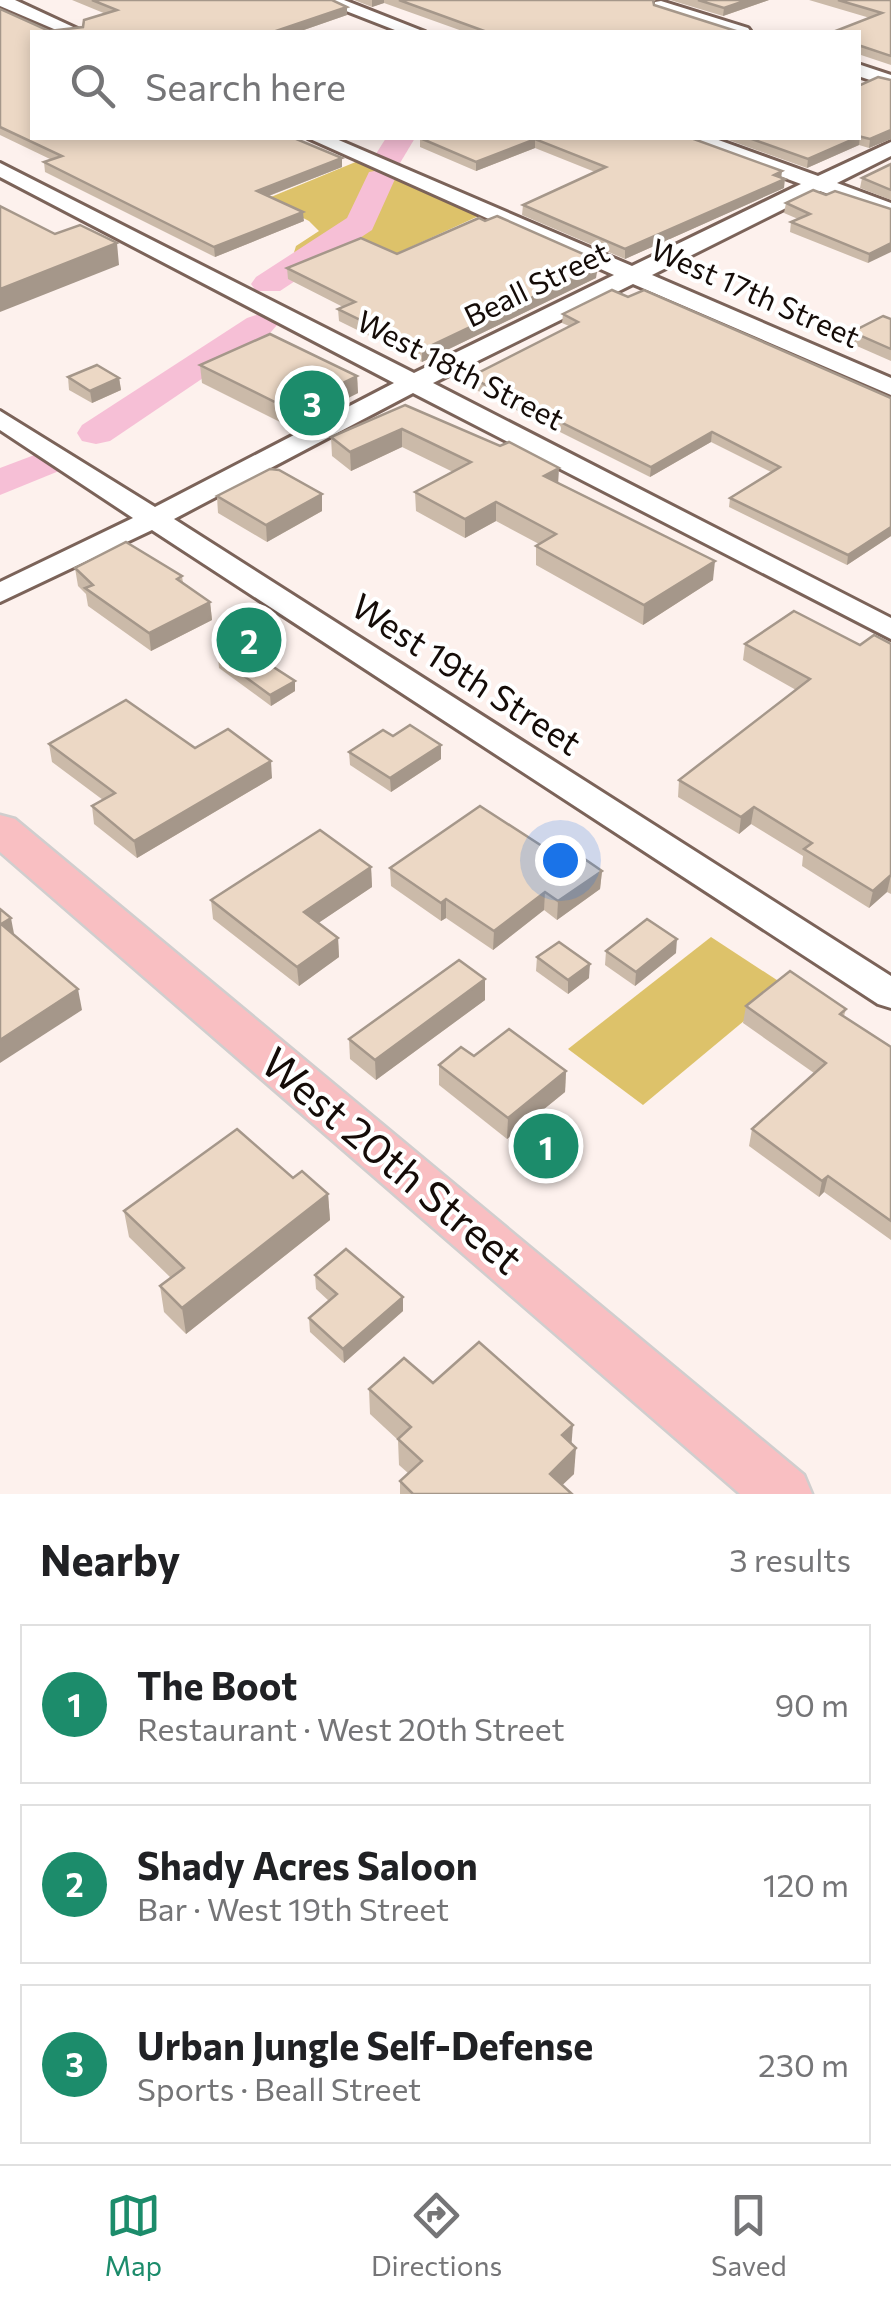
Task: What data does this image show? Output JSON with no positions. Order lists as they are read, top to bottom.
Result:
{
  "streets": {
    "main road": ["West 20th Street"],
    "street": [
      "Beall Street",
      "West 17th Street",
      "West 18th Street",
      "West 19th Street"
    ]
  },
  "crossings": [
    ["Beall Street", "West 17th Street"],
    ["Beall Street", "West 18th Street"],
    ["Beall Street", "West 19th Street"]
  ],
  "page": {
    "search": "Search here",
    "pins": ["3", "2", "1"],
    "heading": ["Nearby", "3 results"],
    "list": [
      {
        "mark": "1",
        "name": "The Boot",
        "note": "Restaurant · West 20th Street",
        "value": "90 m"
      },
      {
        "mark": "2",
        "name": "Shady Acres Saloon",
        "note": "Bar · West 19th Street",
        "value": "120 m"
      },
      {
        "mark": "3",
        "name": "Urban Jungle Self-Defense",
        "note": "Sports · Beall Street",
        "value": "230 m"
      }
    ],
    "nav": ["Map", "Directions", "Saved"]
  }
}
